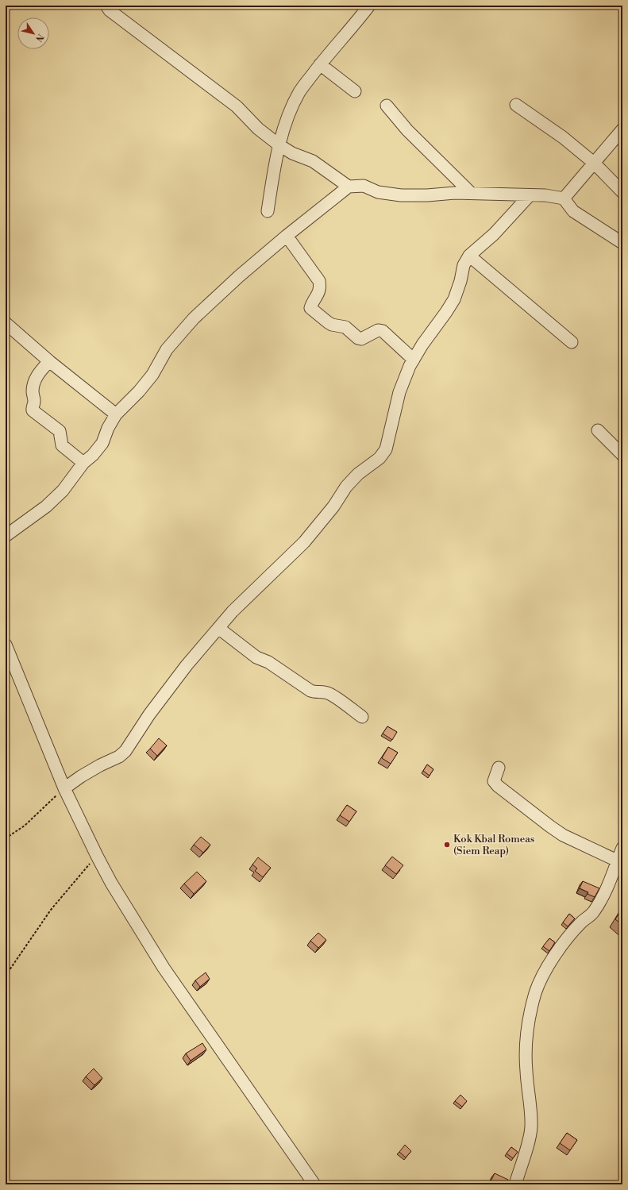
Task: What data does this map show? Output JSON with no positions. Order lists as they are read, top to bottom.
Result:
{
  "places": ["Kok Kbal Romeas (Siem Reap)"],
  "north": "bottom right"
}
